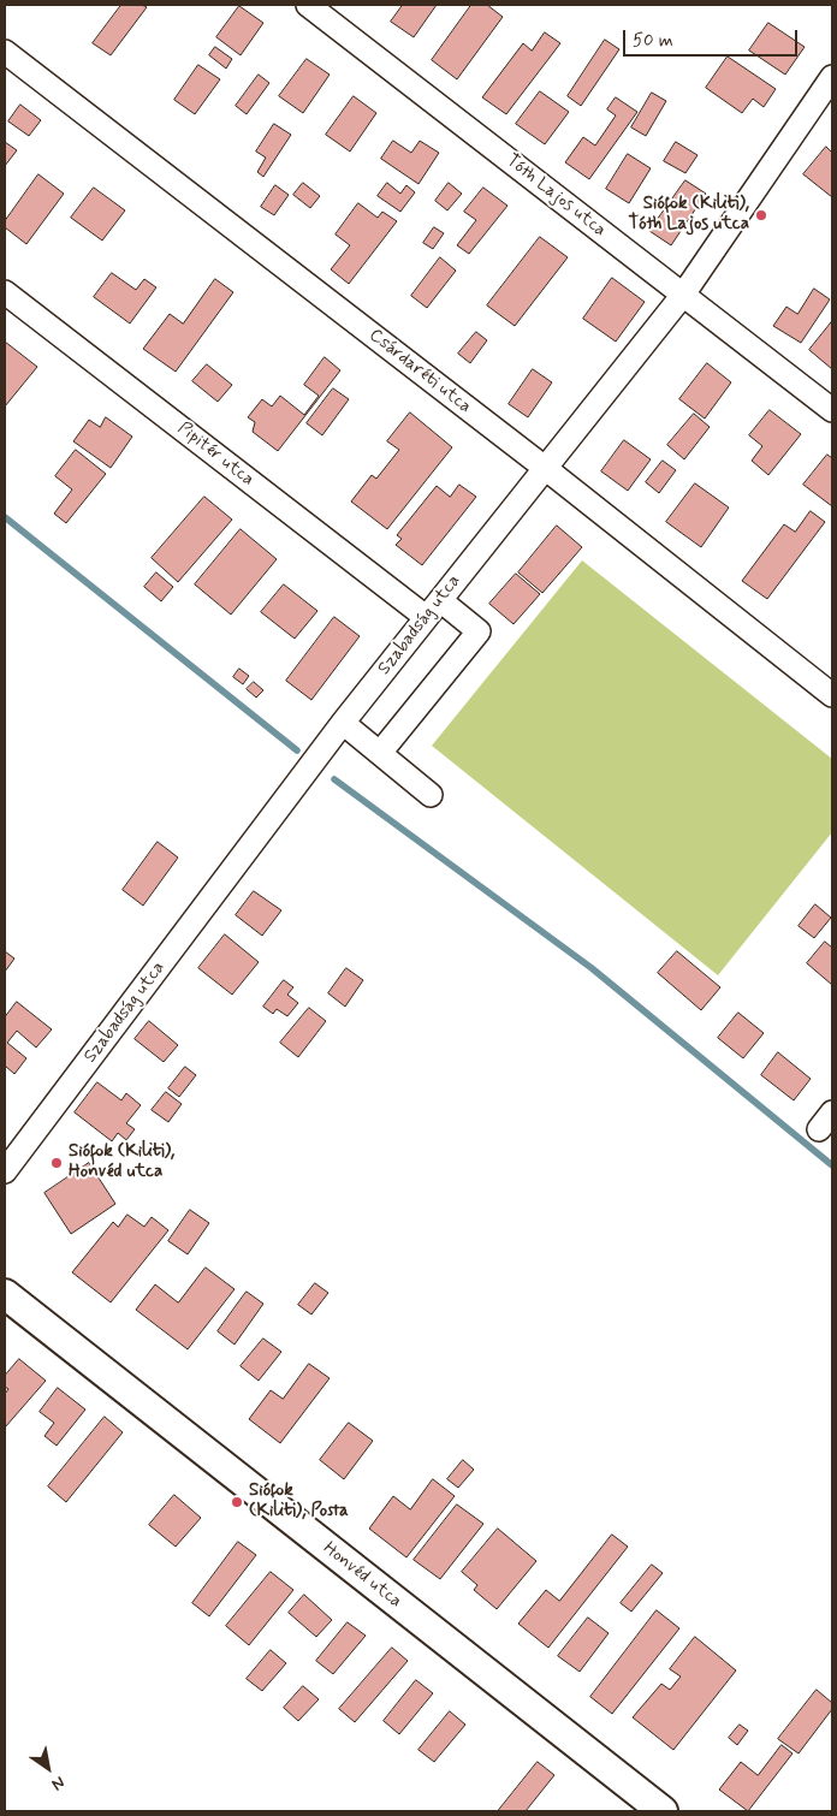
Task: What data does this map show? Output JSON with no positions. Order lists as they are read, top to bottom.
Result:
{
  "streets": {
    "main road": ["Honvéd utca"],
    "street": [
      "Tóth Lajos utca",
      "Csárdaréti utca",
      "Pipitér utca",
      "Szabadság utca"
    ]
  },
  "crossings": [
    ["Tóth Lajos utca", "Szabadság utca"],
    ["Csárdaréti utca", "Szabadság utca"],
    ["Pipitér utca", "Szabadság utca"]
  ],
  "places": ["Siófok (Kiliti), Tóth Lajos utca", "Siófok (Kiliti), Honvéd utca", "Siófok (Kiliti), Posta"],
  "scale_bar": "50 m",
  "north": "bottom right"
}
